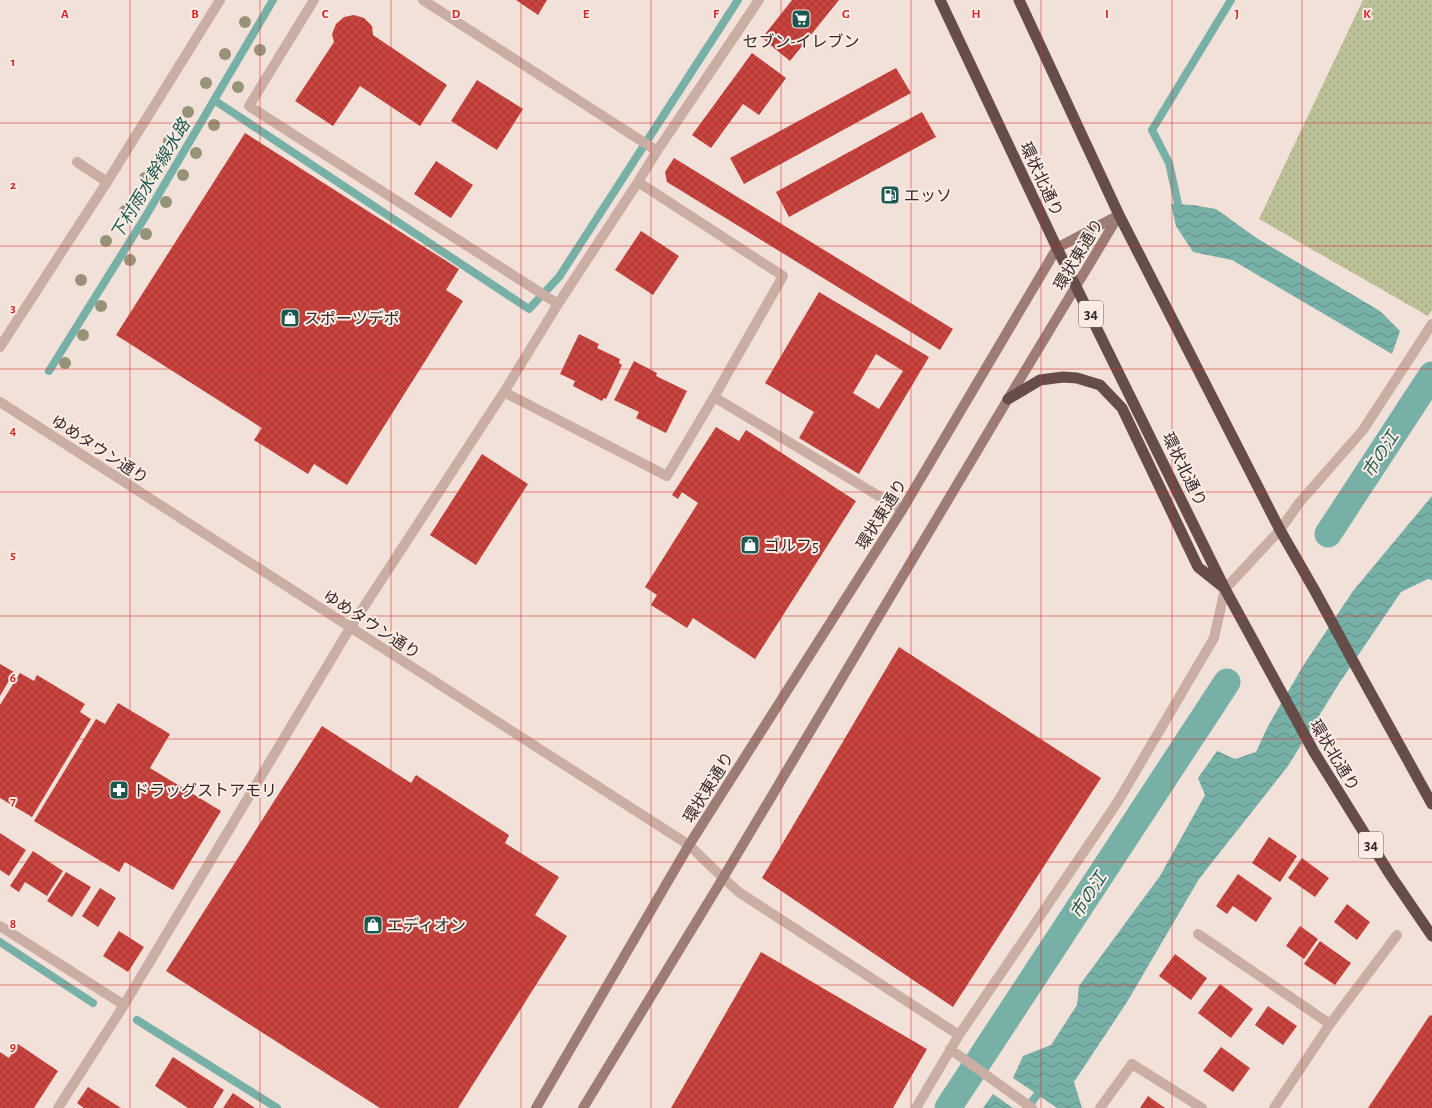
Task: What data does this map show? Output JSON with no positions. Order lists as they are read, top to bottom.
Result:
{
  "streets": {
    "highway": ["環状北通り", "34"],
    "main road": ["環状東通り"],
    "street": ["ゆめタウン通り"]
  },
  "crossings": [
    ["環状北通り", "環状東通り"],
    ["環状東通り", "ゆめタウン通り"]
  ],
  "water": ["下村雨水幹線水路", "市の江"],
  "places": {
    "supermarket": ["セブン-イレブン"],
    "fuel station": ["エッソ"],
    "shop": ["スポーツデポ", "ゴルフ5", "エディオン"],
    "pharmacy": ["ドラッグストアモリ"]
  },
  "grid": {
    "columns": [
      "A",
      "B",
      "C",
      "D",
      "E",
      "F",
      "G",
      "H",
      "I",
      "J",
      "K"
    ],
    "rows": [
      "1",
      "2",
      "3",
      "4",
      "5",
      "6",
      "7",
      "8",
      "9"
    ]
  }
}
